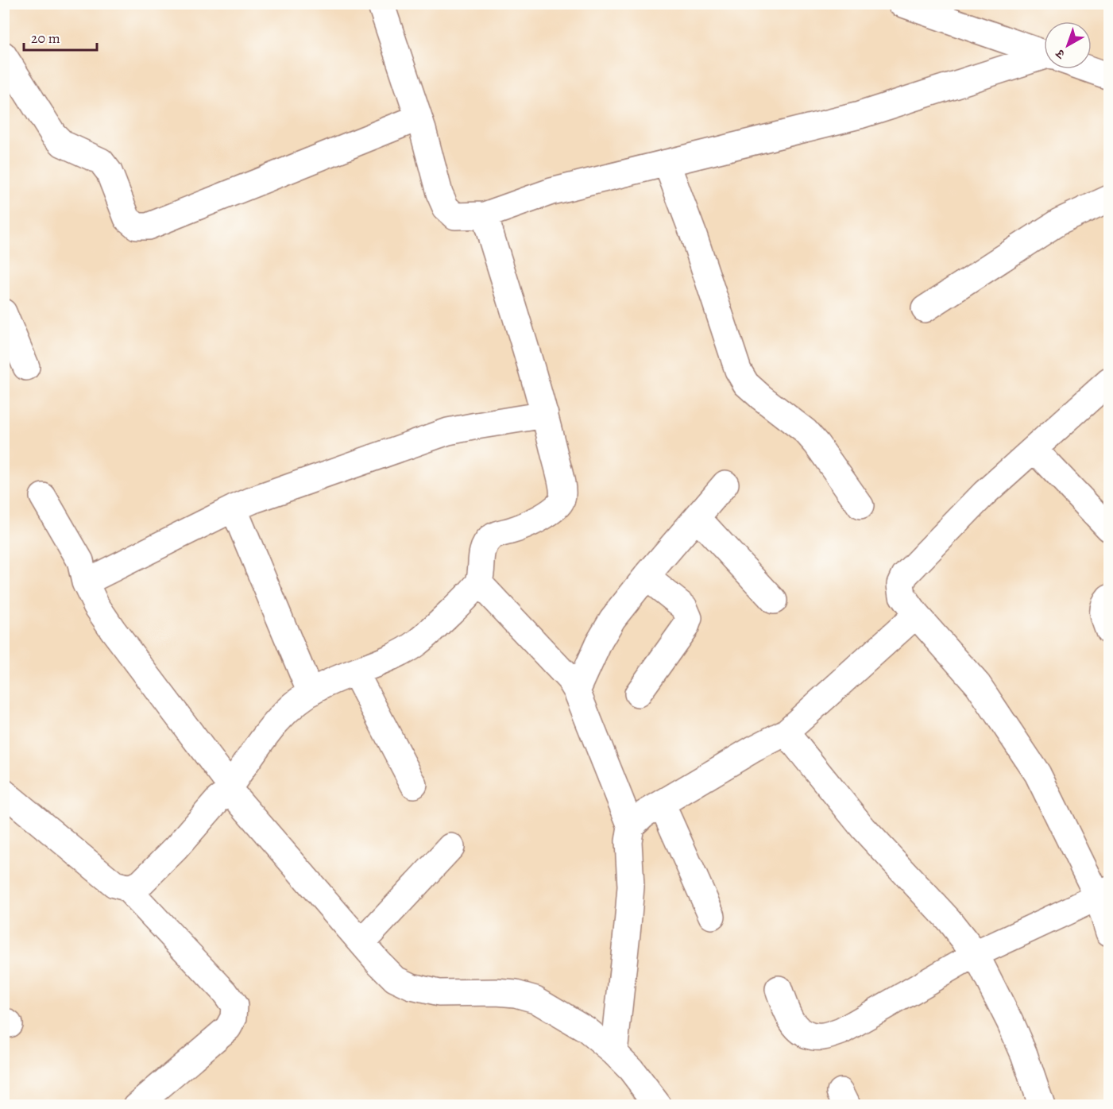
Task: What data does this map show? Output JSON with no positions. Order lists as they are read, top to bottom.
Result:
{
  "scale_bar": "20 m",
  "north": "bottom left"
}
